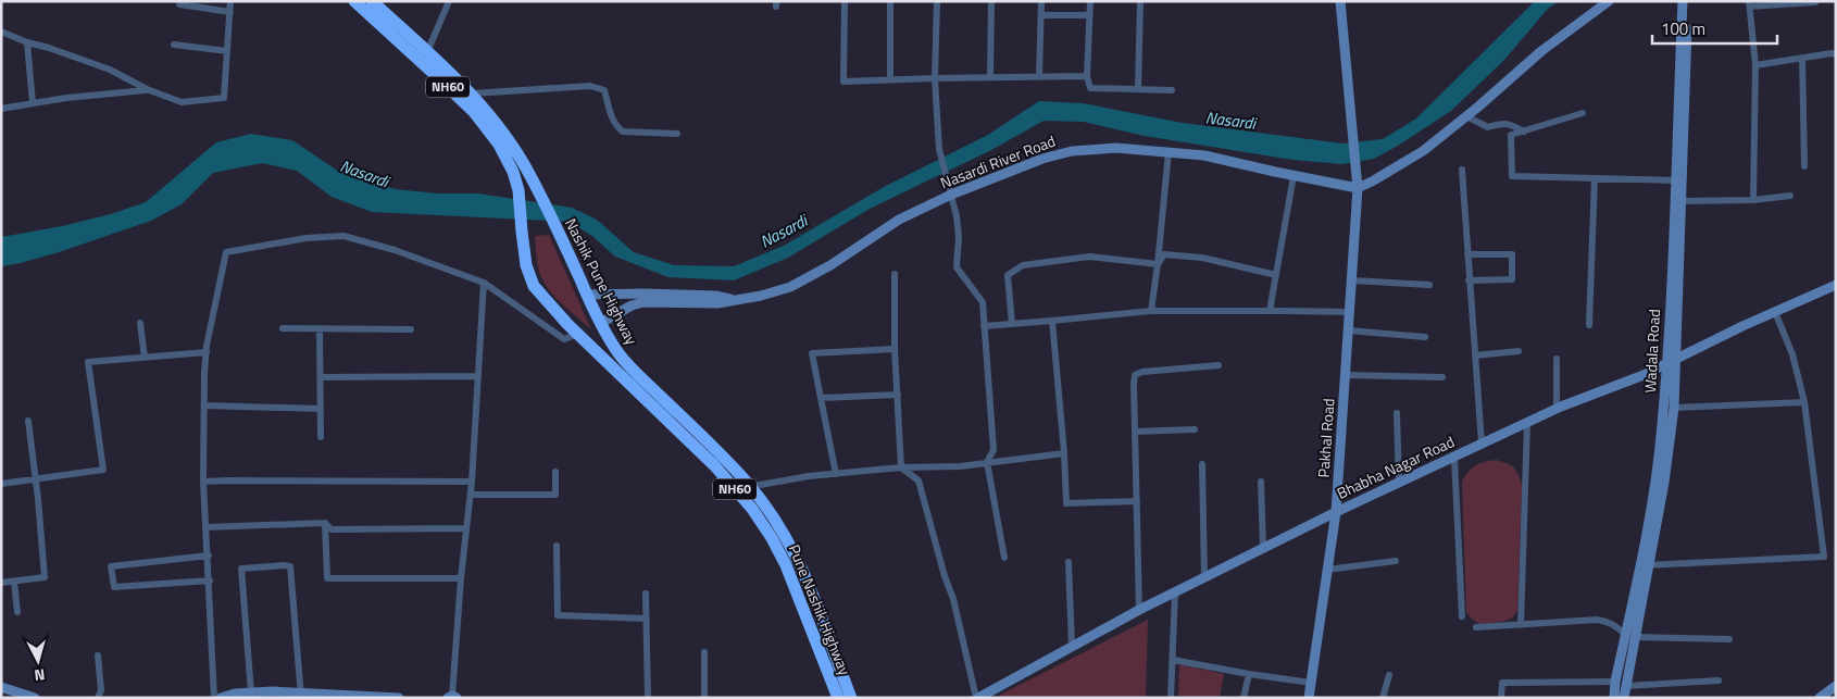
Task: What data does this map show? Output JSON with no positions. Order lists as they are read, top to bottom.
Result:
{
  "streets": {
    "highway": ["NH60", "Nashik Pune Highway", "Pune Nashik Highway"],
    "street": [
      "Nasardi River Road",
      "Wadala Road",
      "Pakhal Road",
      "Bhabha Nagar Road"
    ]
  },
  "crossings": [
    ["Nasardi River Road", "Nashik Pune Highway"],
    ["Nasardi River Road", "Pakhal Road"],
    ["Nashik Pune Highway", "Pune Nashik Highway"],
    ["Wadala Road", "Bhabha Nagar Road"],
    ["Pakhal Road", "Bhabha Nagar Road"]
  ],
  "water": ["Nasardi"],
  "scale_bar": "100 m",
  "north": "bottom"
}
